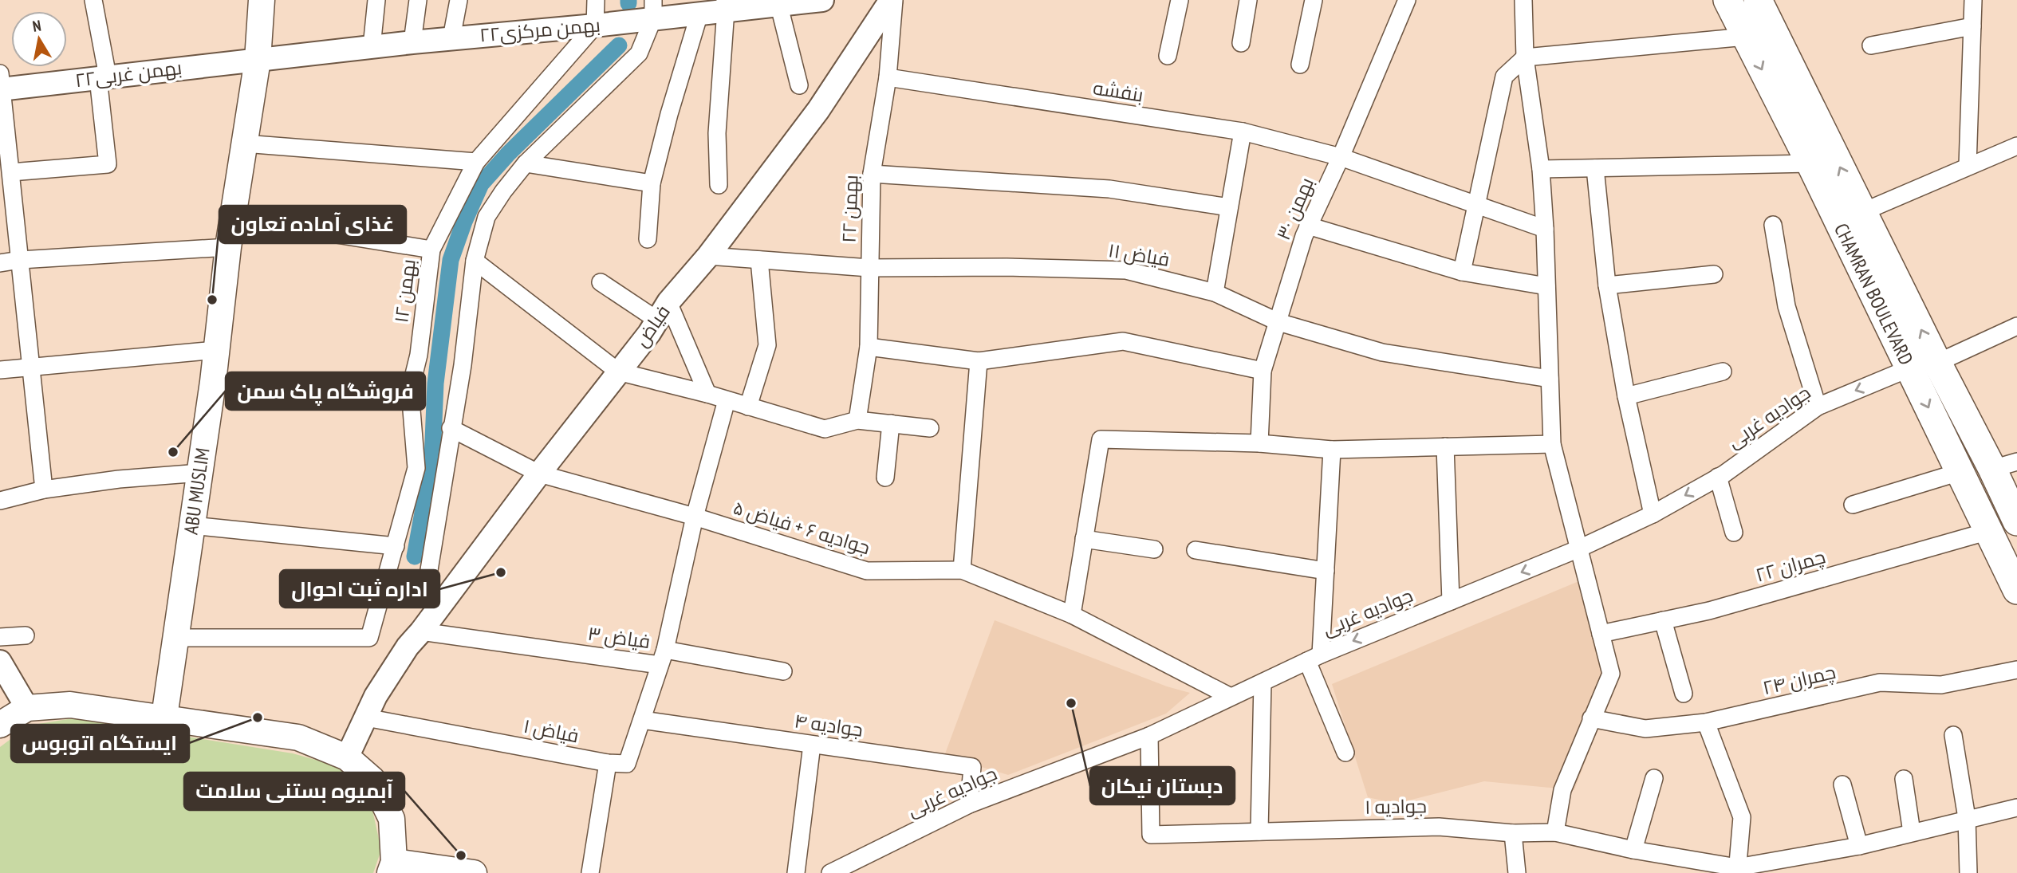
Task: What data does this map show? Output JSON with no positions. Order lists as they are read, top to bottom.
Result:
{
  "streets": {
    "main road": ["CHAMRAN BOULEVARD", "ABU MUSLIM"],
    "street": [
      "۲۲بهمن مرکزی",
      "۲۲بهمن غربی",
      "بنفشه",
      "بهمن ۲۲",
      "بهمن ۳۰",
      "فیاض ۱۱",
      "بهمن ۱۲",
      "فیاض",
      "جوادیه غربی",
      "جوادیه ۶ + فیاض ۵",
      "چمران ۲۲",
      "فیاض ۳",
      "چمران ۲۴",
      "جوادیه ۴",
      "فیاض ۱",
      "جوادیه ۱"
    ]
  },
  "crossings": [
    ["۲۲بهمن مرکزی", "۲۲بهمن غربی"],
    ["۲۲بهمن مرکزی", "بهمن ۱۲"],
    ["۲۲بهمن مرکزی", "ABU MUSLIM"],
    ["۲۲بهمن غربی", "ABU MUSLIM"],
    ["بنفشه", "بهمن ۲۲"],
    ["بنفشه", "بهمن ۳۰"],
    ["بهمن ۲۲", "فیاض ۱۱"],
    ["بهمن ۲۲", "فیاض"],
    ["بهمن ۳۰", "فیاض ۱۱"],
    ["فیاض ۱۱", "فیاض"],
    ["بهمن ۱۲", "ABU MUSLIM"],
    ["CHAMRAN BOULEVARD", "جوادیه غربی"],
    ["CHAMRAN BOULEVARD", "چمران ۲۲"],
    ["فیاض", "جوادیه ۶ + فیاض ۵"],
    ["فیاض", "فیاض ۳"],
    ["فیاض", "فیاض ۱"],
    ["جوادیه غربی", "جوادیه ۶ + فیاض ۵"],
    ["جوادیه غربی", "جوادیه ۴"],
    ["جوادیه غربی", "جوادیه ۱"],
    ["جوادیه ۶ + فیاض ۵", "فیاض ۳"],
    ["فیاض ۳", "فیاض ۱"],
    ["جوادیه ۴", "فیاض ۱"]
  ],
  "places": [
    "غذای آماده تعاون",
    "فروشگاه پاک سمن",
    "اداره ثبت احوال",
    "دبستان نیکان",
    "ایستگاه اتوبوس",
    "آبمیوه بستنی سلامت"
  ],
  "north": "top"
}
